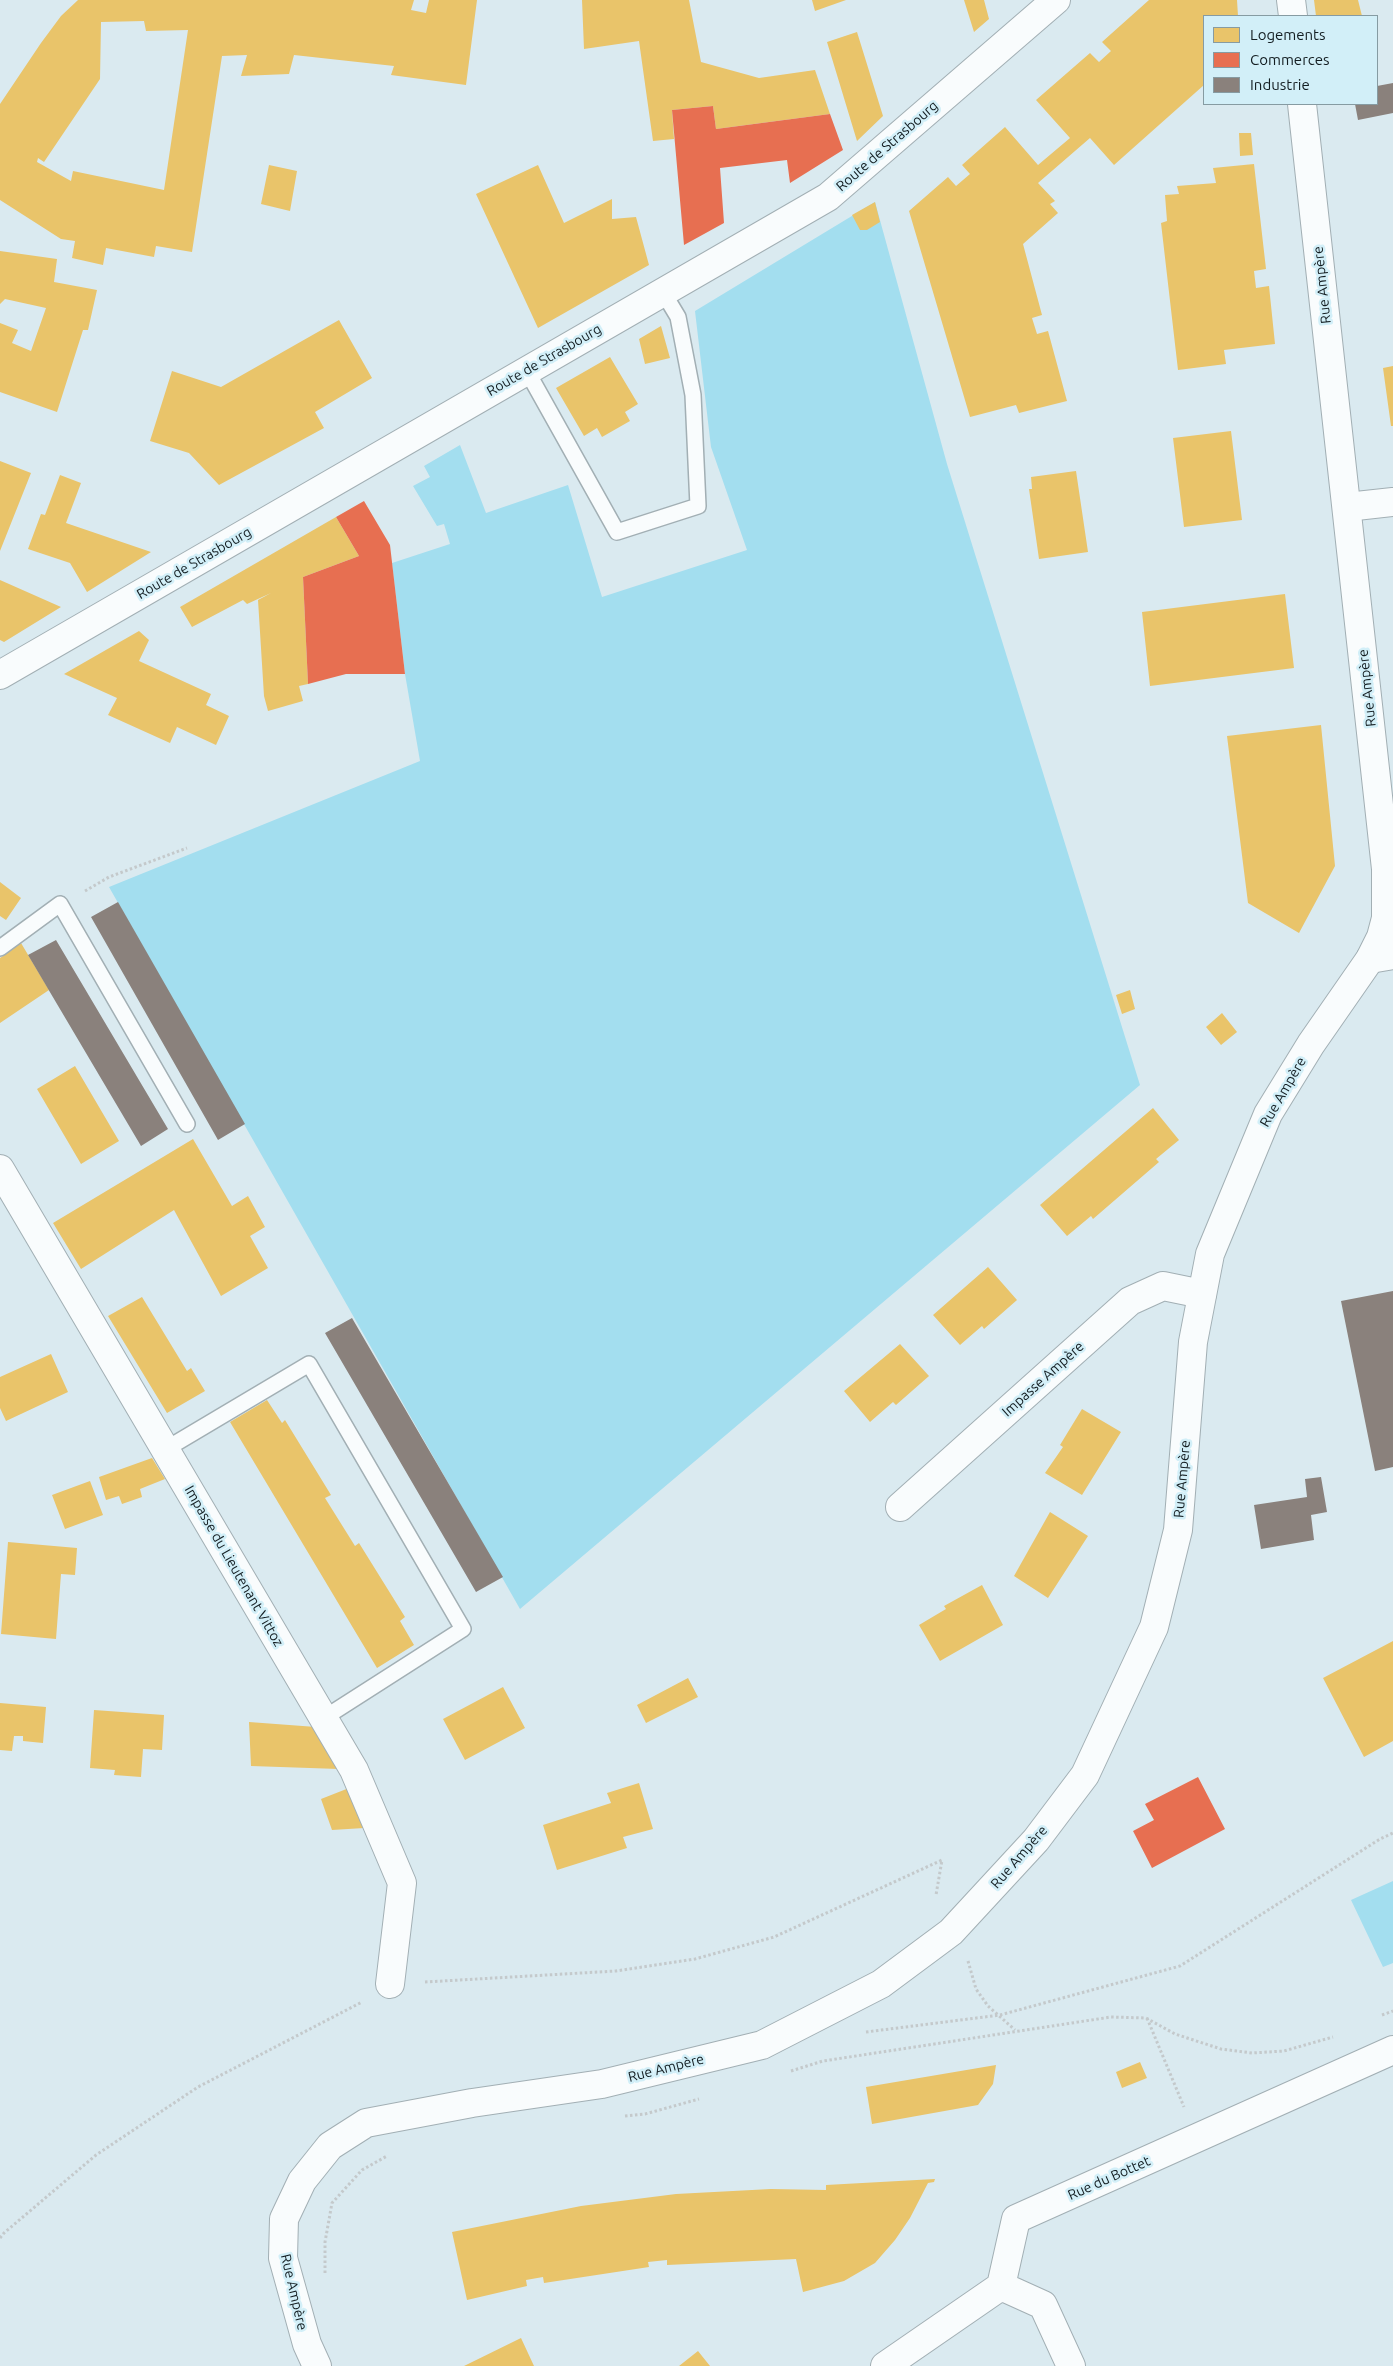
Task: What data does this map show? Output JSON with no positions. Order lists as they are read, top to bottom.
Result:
{
  "streets": {
    "street": [
      "Route de Strasbourg",
      "Rue Ampère",
      "Impasse Ampère",
      "Impasse du Lieutenant Vittoz",
      "Rue du Bottet"
    ]
  },
  "crossings": [
    ["Rue Ampère", "Impasse Ampère"]
  ],
  "legend": ["Logements", "Commerces", "Industrie"]
}
